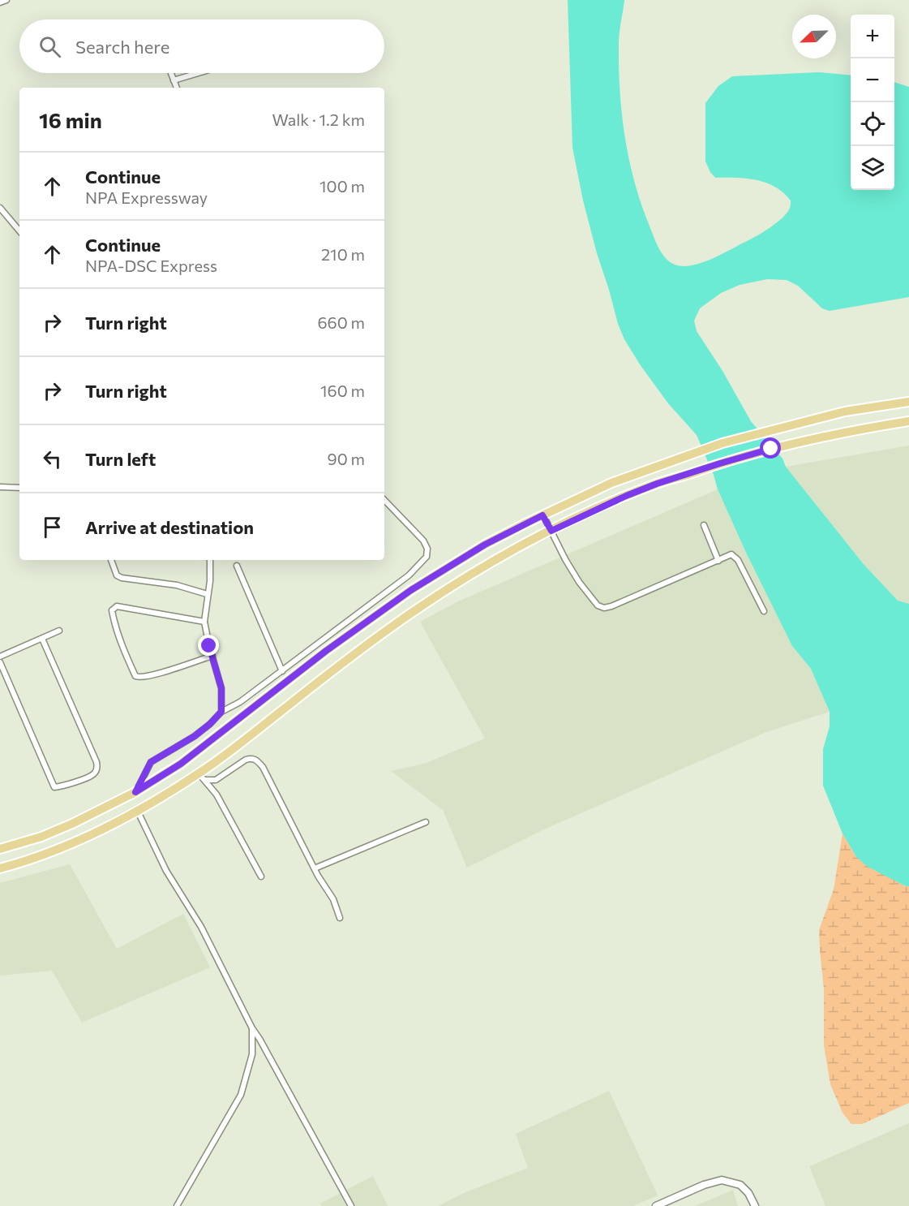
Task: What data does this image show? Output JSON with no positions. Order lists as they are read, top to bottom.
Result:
{
  "north": "bottom left",
  "page": {
    "map_buttons": ["+", "−"],
    "search": "Search here",
    "heading": ["16 min", "Walk · 1.2 km"],
    "list": [
      ["Continue", "NPA Expressway", "100 m"],
      ["Continue", "NPA-DSC Express", "210 m"],
      ["Turn right", "660 m"],
      ["Turn right", "160 m"],
      ["Turn left", "90 m"],
      "Arrive at destination"
    ]
  }
}
